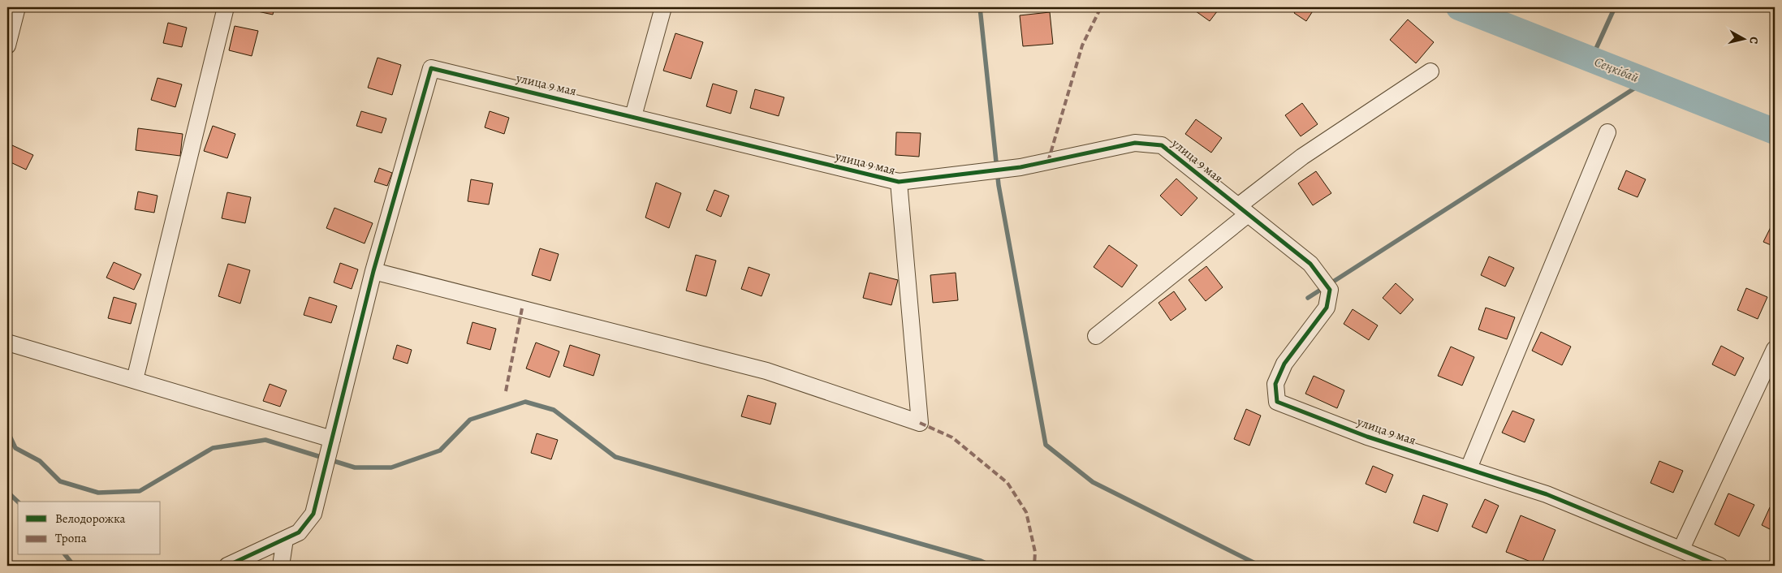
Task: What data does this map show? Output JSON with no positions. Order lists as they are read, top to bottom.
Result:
{
  "streets": {
    "street": ["улица 9 мая"]
  },
  "water": ["Сеңкібай"],
  "legend": ["Велодорожка", "Тропа"],
  "north": "right"
}
